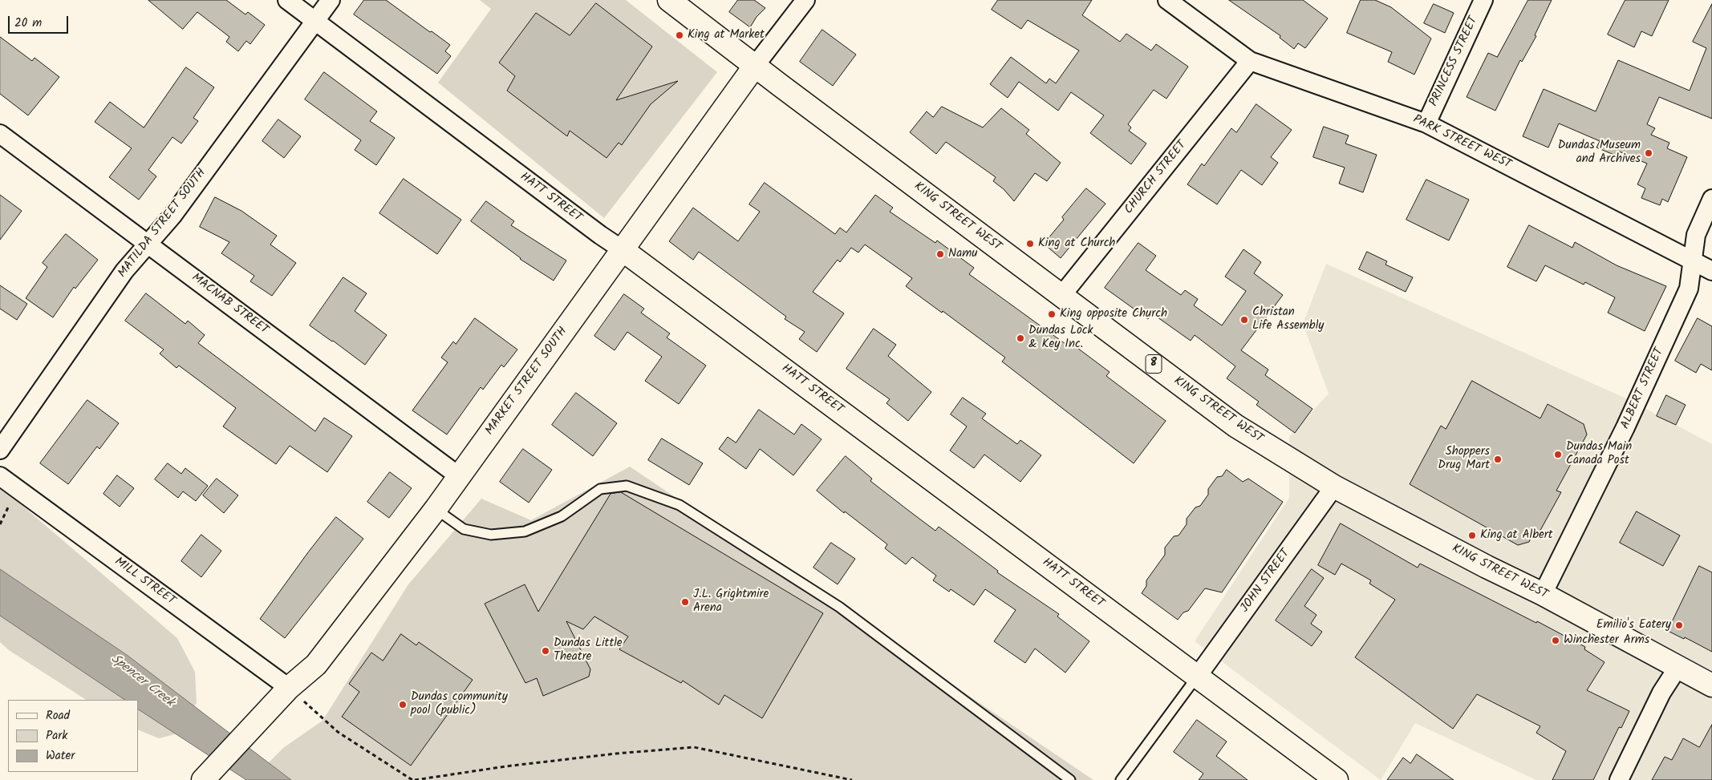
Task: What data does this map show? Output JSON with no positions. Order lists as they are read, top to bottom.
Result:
{
  "streets": {
    "street": [
      "PRINCESS STREET",
      "PARK STREET WEST",
      "CHURCH STREET",
      "HATT STREET",
      "KING STREET WEST",
      "MATILDA STREET SOUTH",
      "MACNAB STREET",
      "8",
      "MARKET STREET SOUTH",
      "ALBERT STREET",
      "JOHN STREET",
      "MILL STREET"
    ]
  },
  "crossings": [
    ["PRINCESS STREET", "PARK STREET WEST"],
    ["PARK STREET WEST", "CHURCH STREET"],
    ["PARK STREET WEST", "ALBERT STREET"],
    ["CHURCH STREET", "KING STREET WEST"],
    ["HATT STREET", "MATILDA STREET SOUTH"],
    ["HATT STREET", "MARKET STREET SOUTH"],
    ["HATT STREET", "JOHN STREET"],
    ["KING STREET WEST", "MARKET STREET SOUTH"],
    ["KING STREET WEST", "ALBERT STREET"],
    ["KING STREET WEST", "JOHN STREET"],
    ["MATILDA STREET SOUTH", "MACNAB STREET"],
    ["MACNAB STREET", "MARKET STREET SOUTH"],
    ["MARKET STREET SOUTH", "MILL STREET"]
  ],
  "water": ["Spencer Creek"],
  "places": [
    "King at Market",
    "Dundas Museum and Archives",
    "King at Church",
    "Namu",
    "King opposite Church",
    "Christan Life Assembly",
    "Dundas Lock & Key Inc.",
    "Dundas Main Canada Post",
    "Shoppers Drug Mart",
    "King at Albert",
    "J.L. Grightmire Arena",
    "Emilio's Eatery",
    "Winchester Arms",
    "Dundas Little Theatre",
    "Dundas community pool (public)"
  ],
  "legend": ["Road", "Park", "Water"],
  "scale_bar": "20 m"
}
